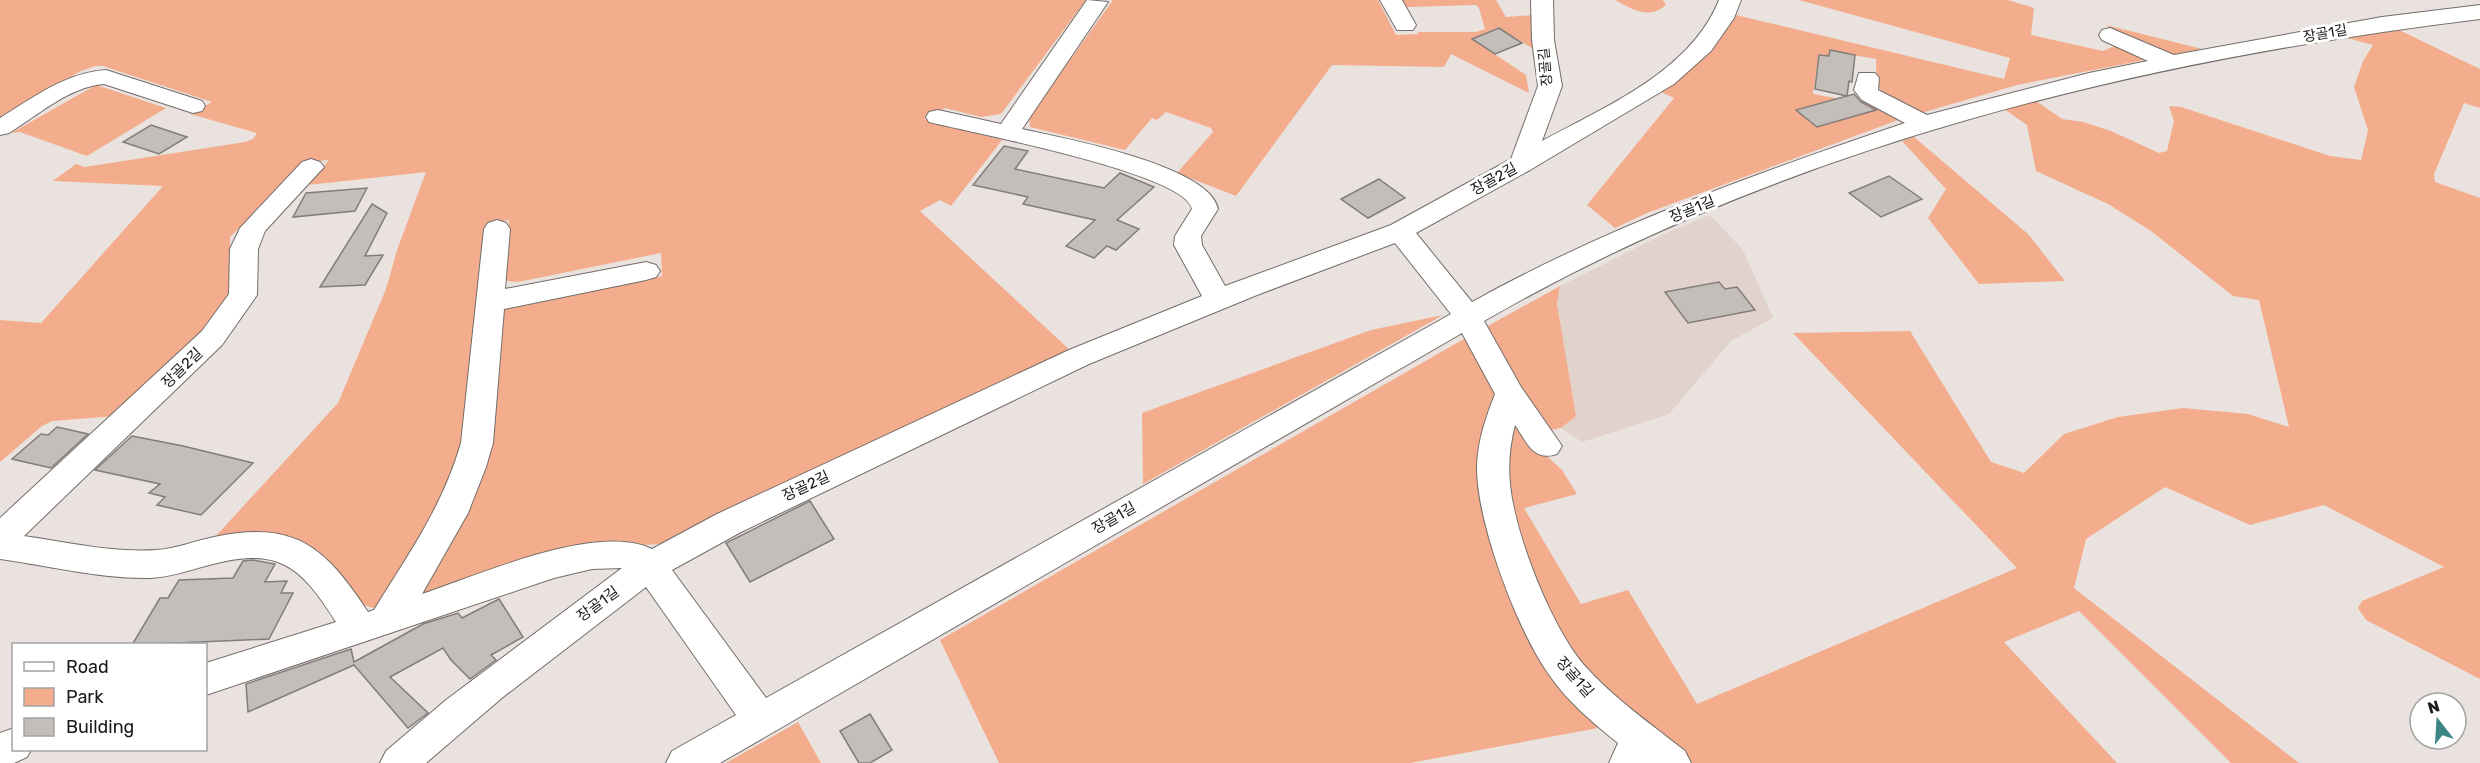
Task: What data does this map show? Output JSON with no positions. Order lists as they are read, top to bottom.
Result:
{
  "streets": {
    "street": ["장골1길", "장골길", "장골2길"]
  },
  "crossings": [
    ["장골1길", "장골2길"],
    ["장골길", "장골2길"]
  ],
  "legend": ["Road", "Park", "Building"],
  "north": "top"
}
